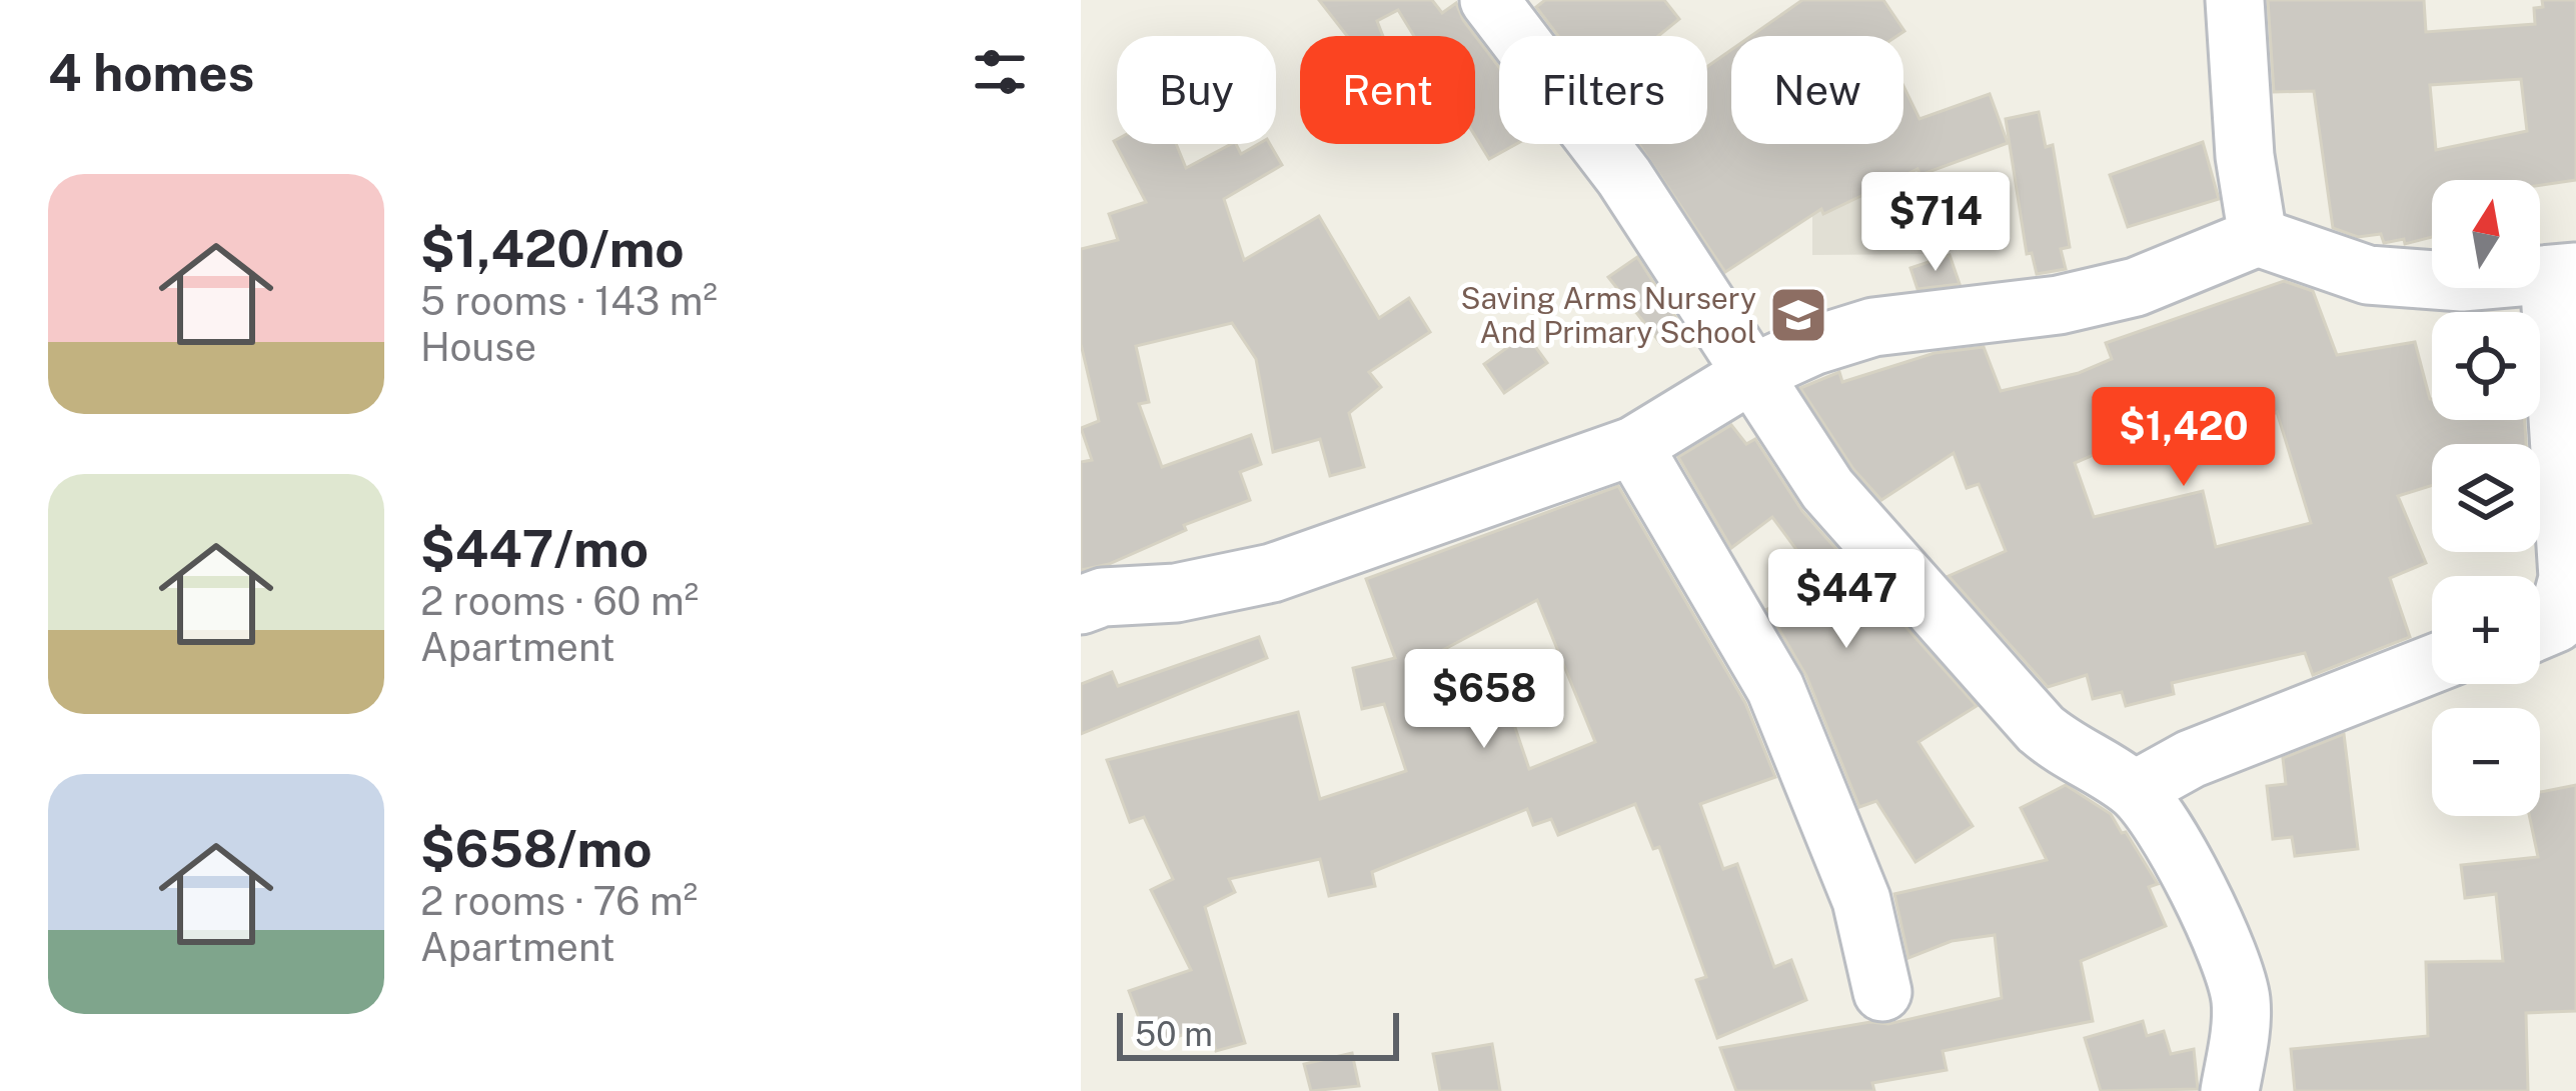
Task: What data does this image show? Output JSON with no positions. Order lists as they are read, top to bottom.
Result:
{
  "places": {
    "school or university": ["Saving Arms Nursery And Primary School"]
  },
  "scale_bar": "50 m",
  "north": "top",
  "page": {
    "heading": "4 homes",
    "chip": [
      "Buy",
      "Rent",
      "Filters",
      "New"
    ],
    "list": [
      {
        "name": "$1,420/mo",
        "note": "5 rooms · 143 m² · House"
      },
      {
        "name": "$447/mo",
        "note": "2 rooms · 60 m² · Apartment"
      },
      {
        "name": "$658/mo",
        "note": "2 rooms · 76 m² · Apartment"
      }
    ],
    "price": [
      "$714",
      "$1,420",
      "$447",
      "$658"
    ],
    "map_buttons": ["+", "−"],
    "scale": "50 m"
  }
}
